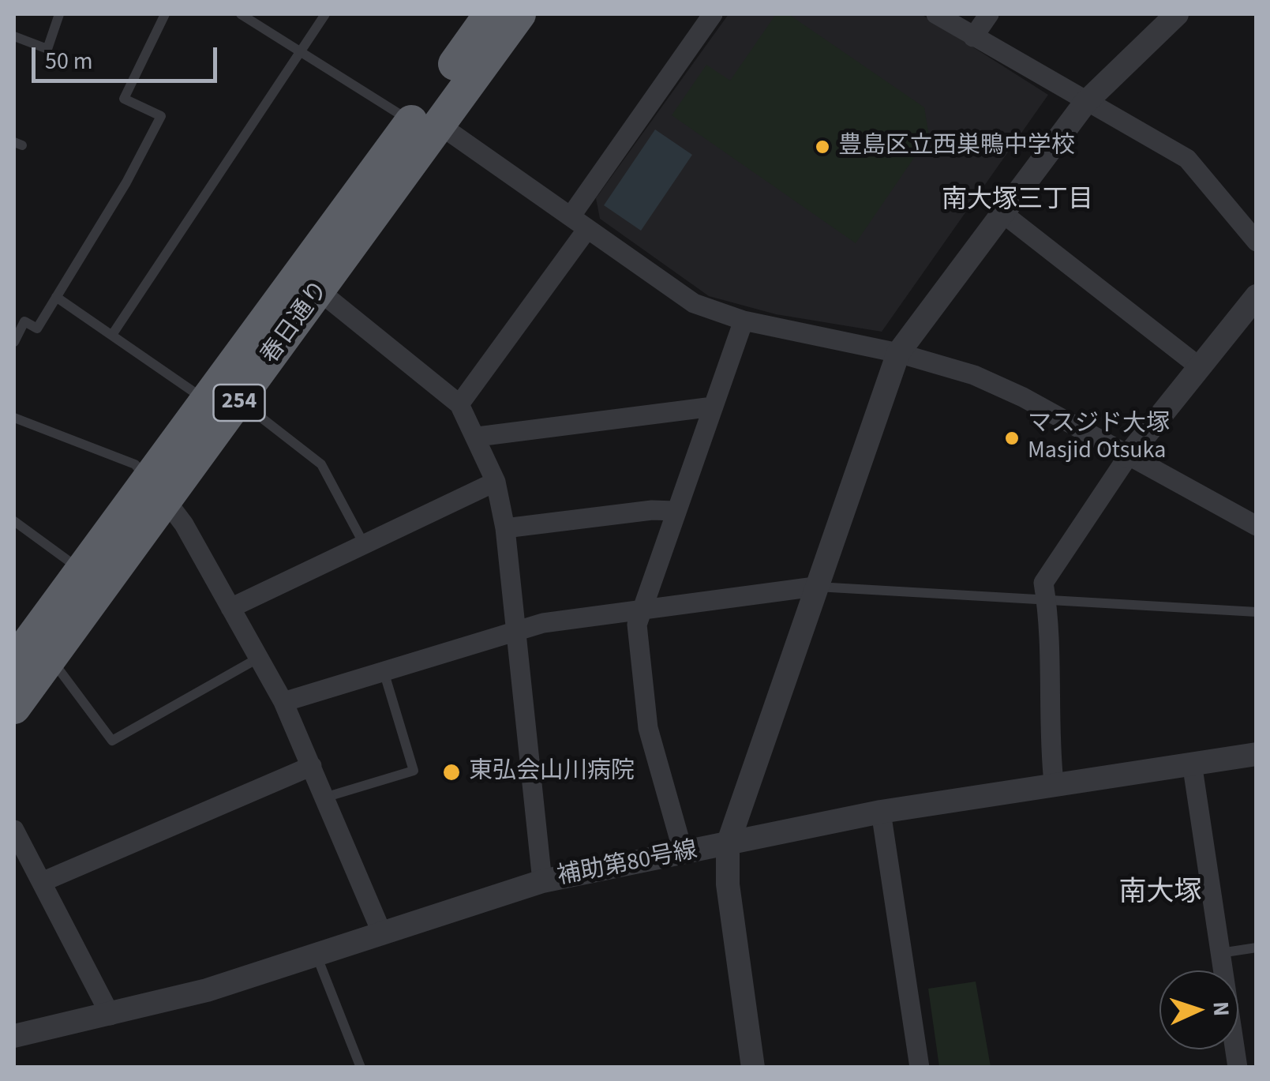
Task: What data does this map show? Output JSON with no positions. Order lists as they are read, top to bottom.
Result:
{
  "streets": {
    "highway": ["春日通り", "254"],
    "street": ["補助第80号線"]
  },
  "districts": ["南大塚三丁目", "南大塚"],
  "places": ["豊島区立西巣鴨中学校", "マスジド大塚 Masjid Otsuka", "東弘会山川病院"],
  "scale_bar": "50 m",
  "north": "right"
}
